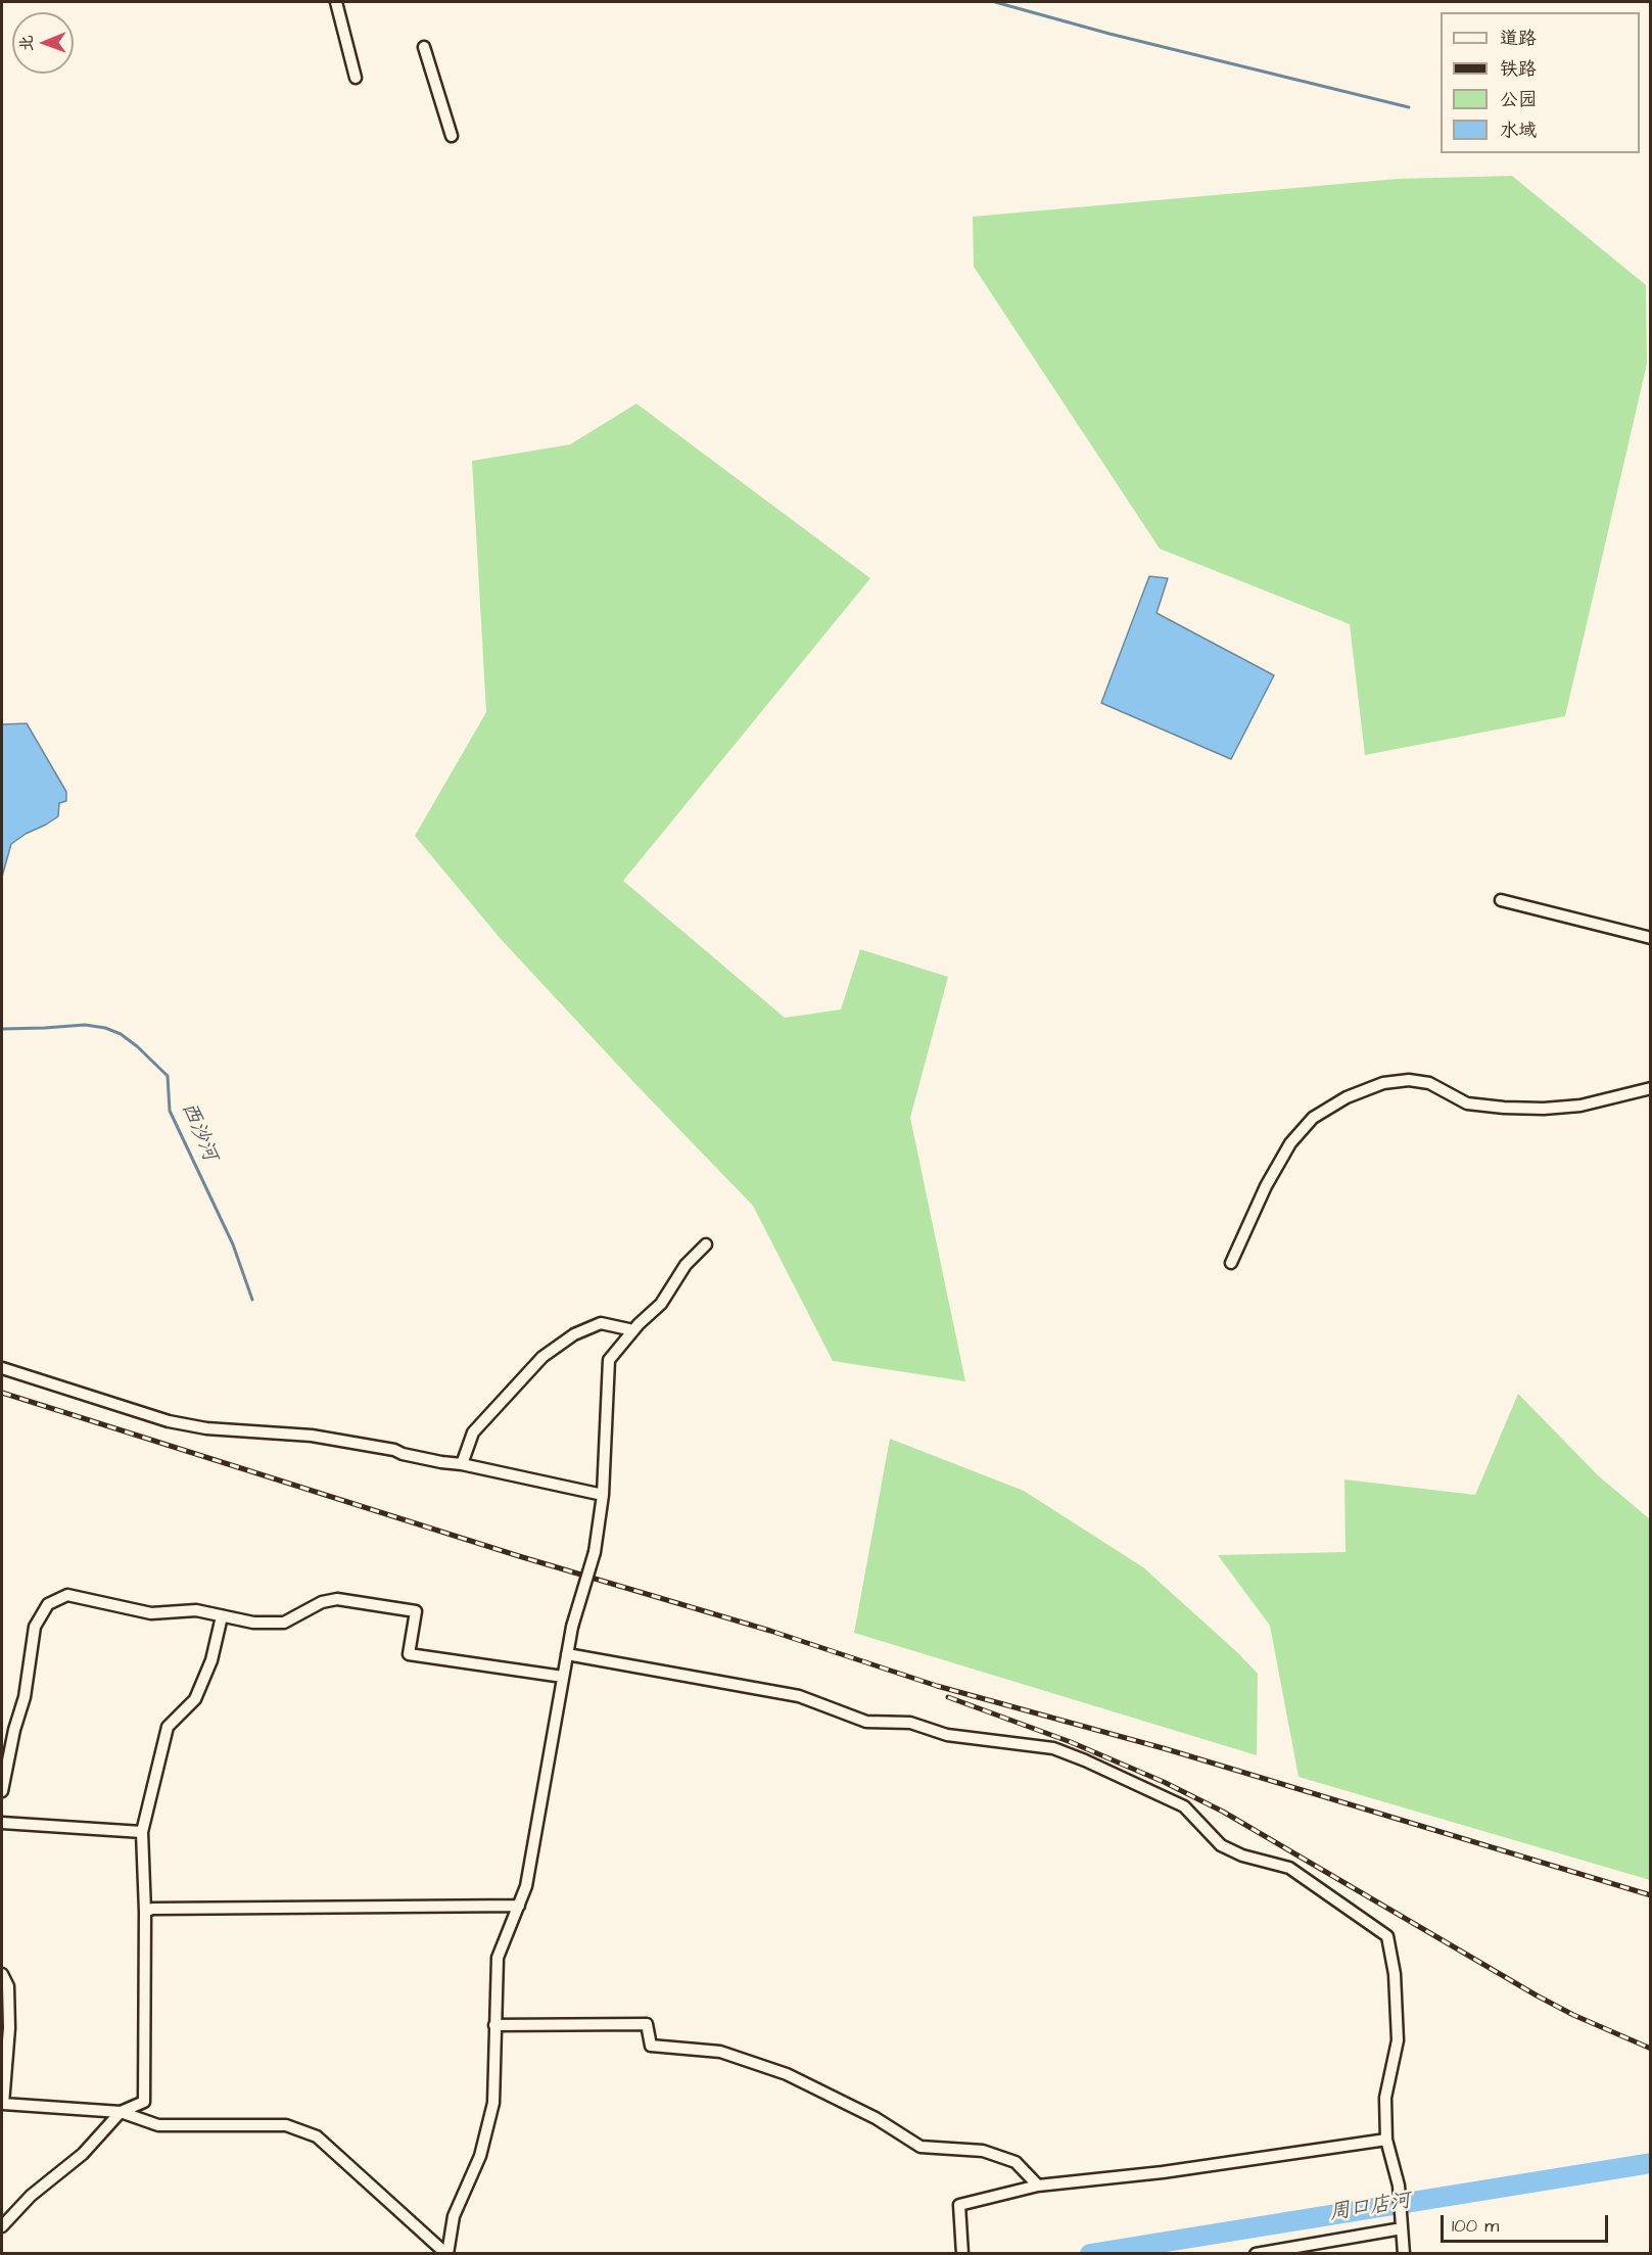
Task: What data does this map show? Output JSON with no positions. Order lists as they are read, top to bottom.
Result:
{
  "water": ["西沙河", "周口店河"],
  "legend": [
    "道路",
    "铁路",
    "公园",
    "水域"
  ],
  "scale_bar": "100 m",
  "north": "left"
}
